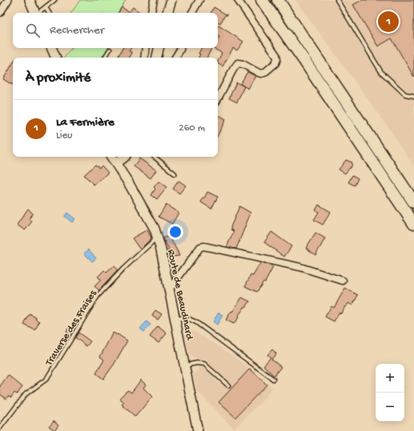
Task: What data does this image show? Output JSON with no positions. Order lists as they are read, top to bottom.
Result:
{
  "streets": {
    "street": ["Route de Beaudinard"],
    "lane": ["Traverse des Fraises"]
  },
  "crossings": [
    ["Route de Beaudinard", "Traverse des Fraises"]
  ],
  "page": {
    "pins": "1",
    "search": "Rechercher",
    "heading": "À proximité",
    "list": [
      {
        "mark": "1",
        "name": "La Fermière",
        "note": "Lieu",
        "value": "260 m"
      }
    ],
    "map_buttons": ["+", "−"]
  }
}
